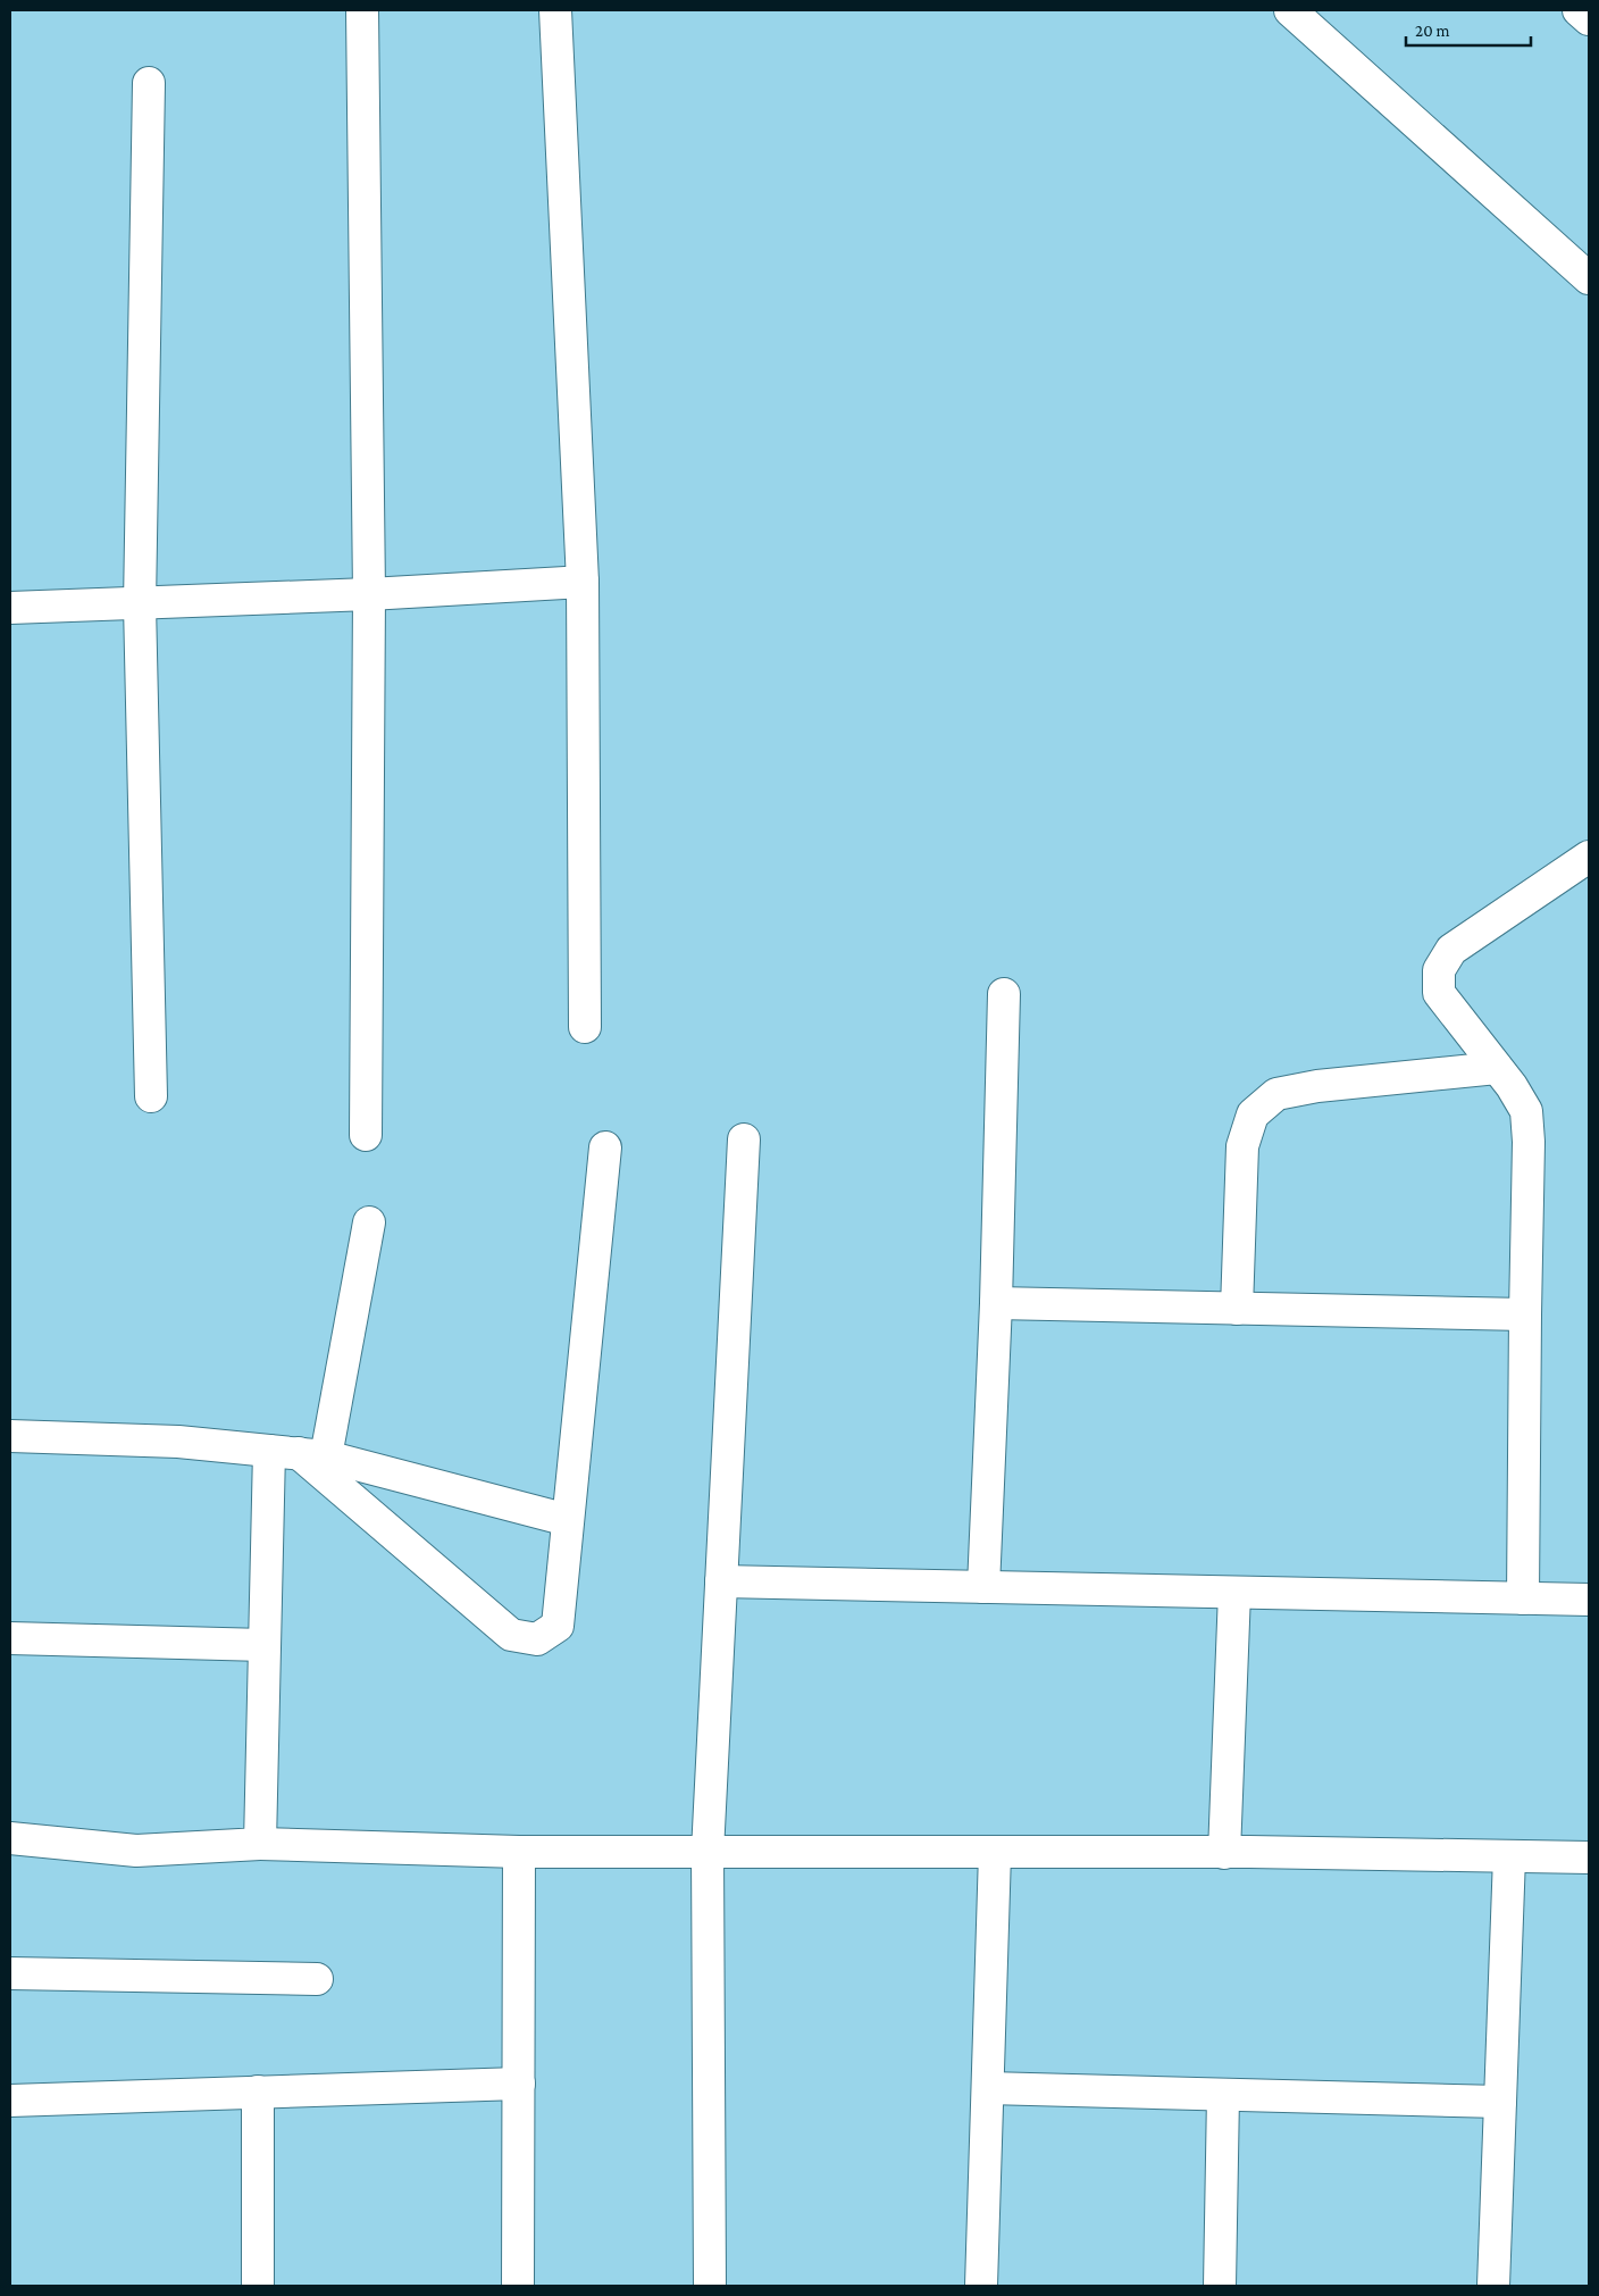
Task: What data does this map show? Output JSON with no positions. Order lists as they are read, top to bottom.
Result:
{
  "scale_bar": "20 m"
}
